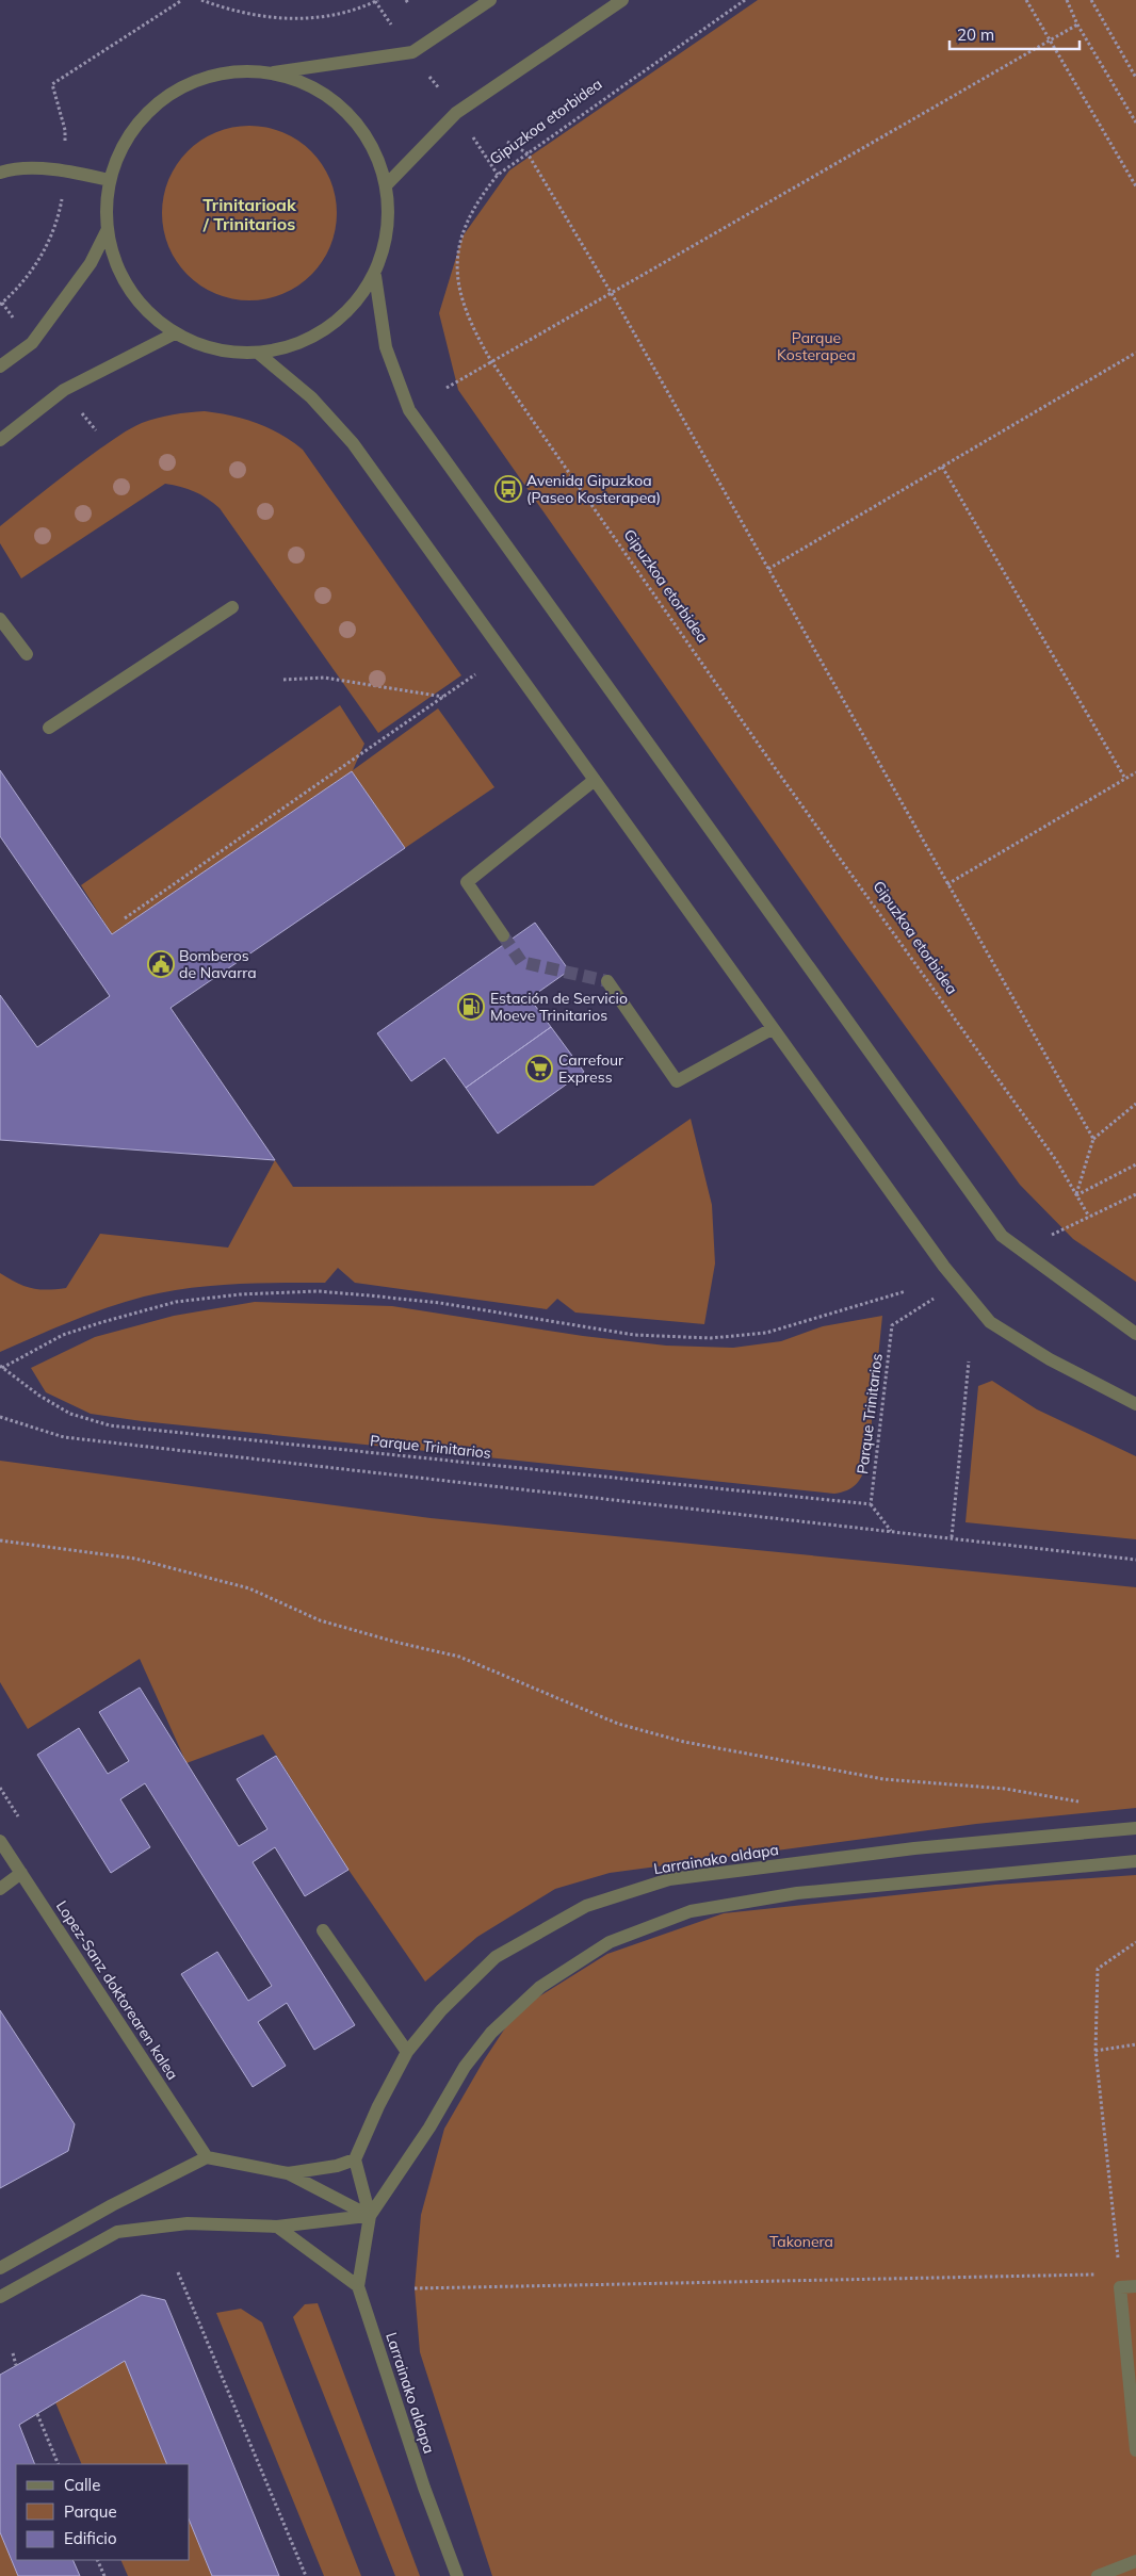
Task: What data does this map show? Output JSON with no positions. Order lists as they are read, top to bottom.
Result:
{
  "streets": {
    "street": ["Larrainako aldapa", "Lopez-Sanz doktorearen kalea"],
    "path": ["Gipuzkoa etorbidea", "Parque Trinitarios"]
  },
  "districts": ["Trinitarioak / Trinitarios"],
  "parks": ["Parque Kosterapea", "Takonera"],
  "places": {
    "bus stop": ["Avenida Gipuzkoa (Paseo Kosterapea)"],
    "public building": ["Bomberos de Navarra"],
    "fuel station": ["Estación de Servicio Moeve Trinitarios"],
    "supermarket": ["Carrefour Express"]
  },
  "legend": ["Calle", "Parque", "Edificio"],
  "scale_bar": "20 m"
}
